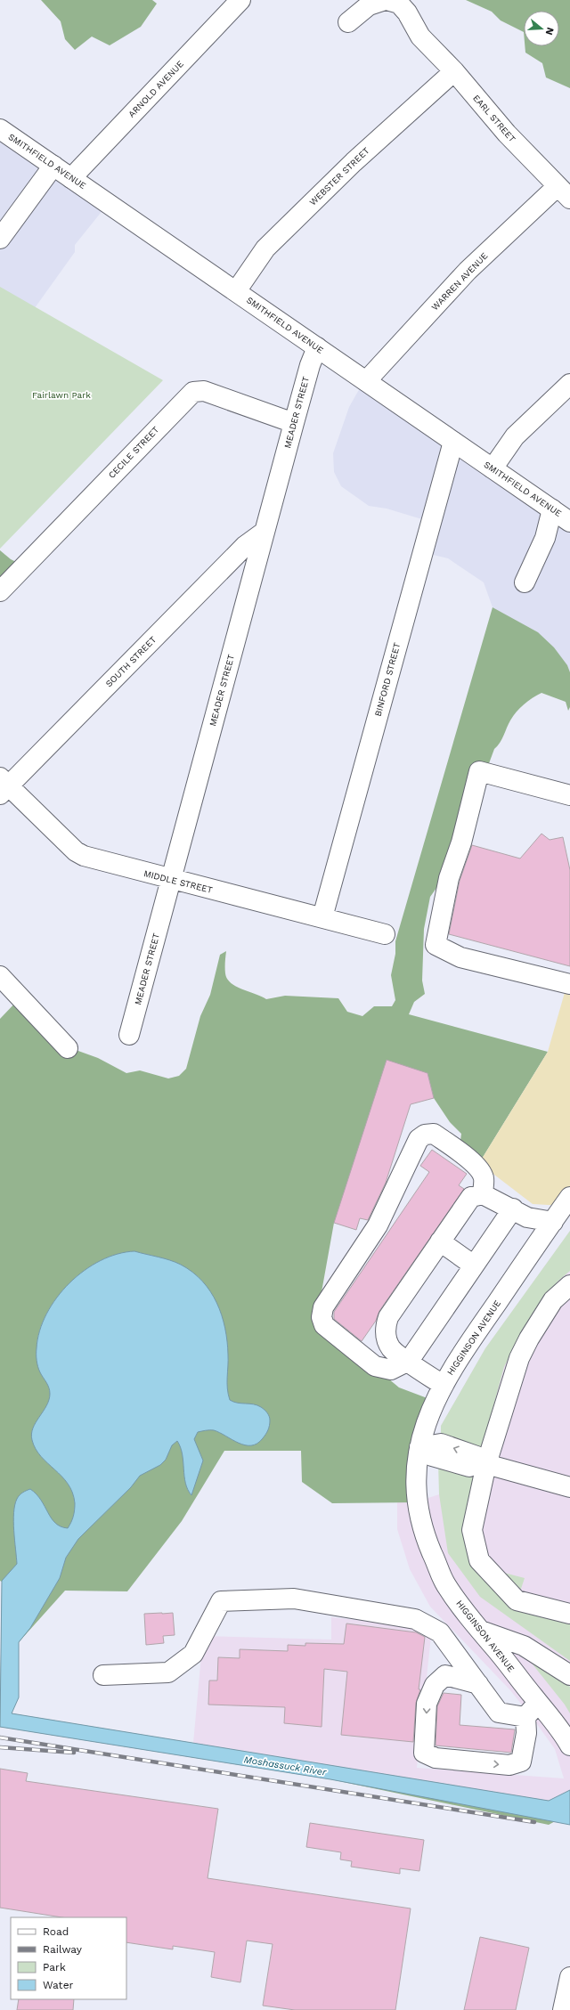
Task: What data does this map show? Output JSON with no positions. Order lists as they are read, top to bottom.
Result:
{
  "streets": {
    "street": [
      "ARNOLD AVENUE",
      "EARL STREET",
      "SMITHFIELD AVENUE",
      "WEBSTER STREET",
      "WARREN AVENUE",
      "MEADER STREET",
      "CECILE STREET",
      "SOUTH STREET",
      "BINFORD STREET",
      "MIDDLE STREET",
      "HIGGINSON AVENUE"
    ]
  },
  "crossings": [
    ["ARNOLD AVENUE", "SMITHFIELD AVENUE"],
    ["EARL STREET", "WEBSTER STREET"],
    ["EARL STREET", "WARREN AVENUE"],
    ["SMITHFIELD AVENUE", "WEBSTER STREET"],
    ["SMITHFIELD AVENUE", "WARREN AVENUE"],
    ["SMITHFIELD AVENUE", "MEADER STREET"],
    ["SMITHFIELD AVENUE", "BINFORD STREET"],
    ["MEADER STREET", "CECILE STREET"],
    ["MEADER STREET", "SOUTH STREET"],
    ["MEADER STREET", "MIDDLE STREET"],
    ["SOUTH STREET", "MIDDLE STREET"],
    ["BINFORD STREET", "MIDDLE STREET"]
  ],
  "water": ["Moshassuck River"],
  "parks": ["Fairlawn Park"],
  "legend": [
    "Road",
    "Railway",
    "Park",
    "Water"
  ],
  "north": "right"
}
